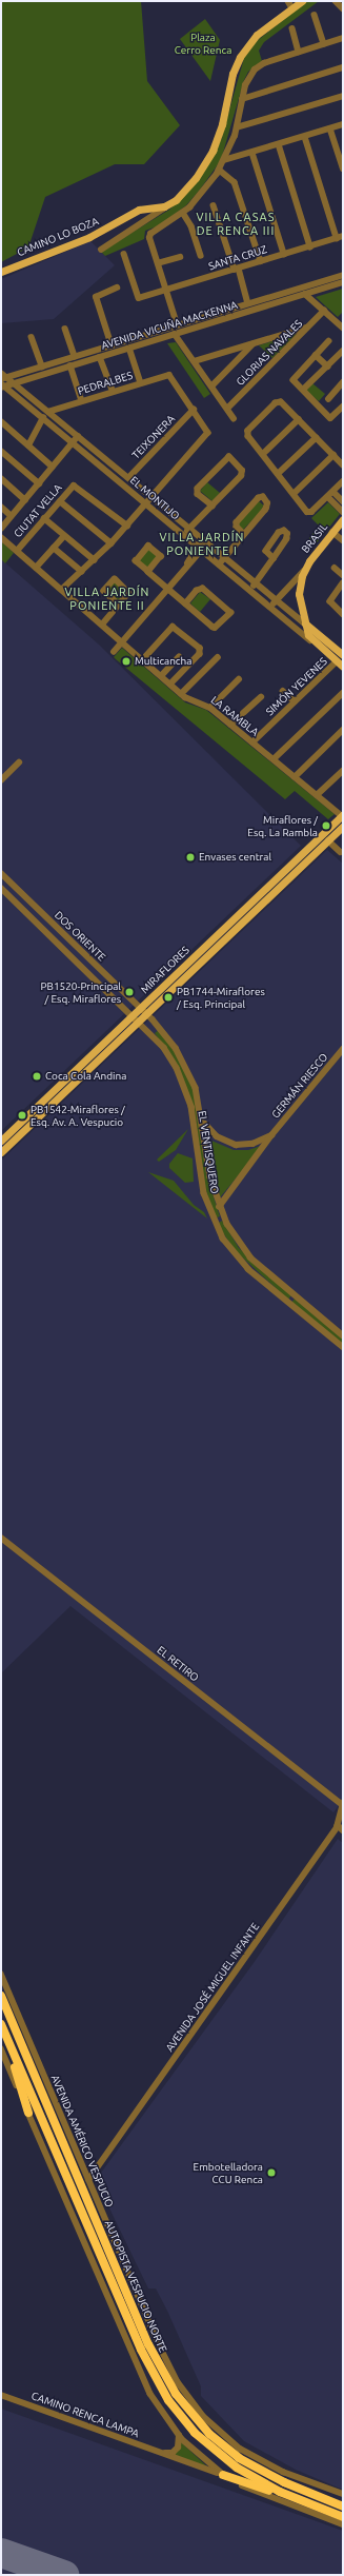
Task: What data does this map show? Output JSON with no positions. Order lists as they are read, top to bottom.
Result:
{
  "streets": {
    "highway": ["AUTOPISTA VESPUCIO NORTE"],
    "main road": [
      "CAMINO LO BOZA",
      "EL MONTIJO",
      "BRASIL",
      "MIRAFLORES"
    ],
    "street": [
      "SANTA CRUZ",
      "AVENIDA VICUÑA MACKENNA",
      "GLORIAS NAVALES",
      "PEDRALBES",
      "TEIXONERA",
      "CIUTAT VELLA",
      "SIMÓN YEVENES",
      "LA RAMBLA",
      "DOS ORIENTE",
      "GERMÁN RIESCO",
      "EL VENTISQUERO",
      "EL RETIRO",
      "AVENIDA JOSÉ MIGUEL INFANTE",
      "AVENIDA AMÉRICO VESPUCIO",
      "CAMINO RENCA LAMPA"
    ]
  },
  "crossings": [
    ["AVENIDA VICUÑA MACKENNA", "EL MONTIJO"],
    ["PEDRALBES", "TEIXONERA"],
    ["PEDRALBES", "EL MONTIJO"],
    ["TEIXONERA", "EL MONTIJO"],
    ["EL MONTIJO", "BRASIL"],
    ["EL MONTIJO", "SIMÓN YEVENES"],
    ["CIUTAT VELLA", "LA RAMBLA"],
    ["SIMÓN YEVENES", "LA RAMBLA"],
    ["LA RAMBLA", "MIRAFLORES"],
    ["DOS ORIENTE", "MIRAFLORES"],
    ["DOS ORIENTE", "EL VENTISQUERO"],
    ["MIRAFLORES", "EL VENTISQUERO"],
    ["GERMÁN RIESCO", "EL VENTISQUERO"],
    ["EL RETIRO", "AVENIDA JOSÉ MIGUEL INFANTE"],
    ["AVENIDA JOSÉ MIGUEL INFANTE", "AVENIDA AMÉRICO VESPUCIO"]
  ],
  "districts": ["VILLA CASAS DE RENCA III", "VILLA JARDÍN PONIENTE I", "VILLA JARDÍN PONIENTE II"],
  "parks": ["Plaza Cerro Renca"],
  "places": [
    "Multicancha",
    "Miraflores / Esq. La Rambla",
    "Envases central",
    "PB1520-Principal / Esq. Miraflores",
    "PB1744-Miraflores / Esq. Principal",
    "Coca Cola Andina",
    "PB1542-Miraflores / Esq. Av. A. Vespucio",
    "Embotelladora CCU Renca"
  ]
}
